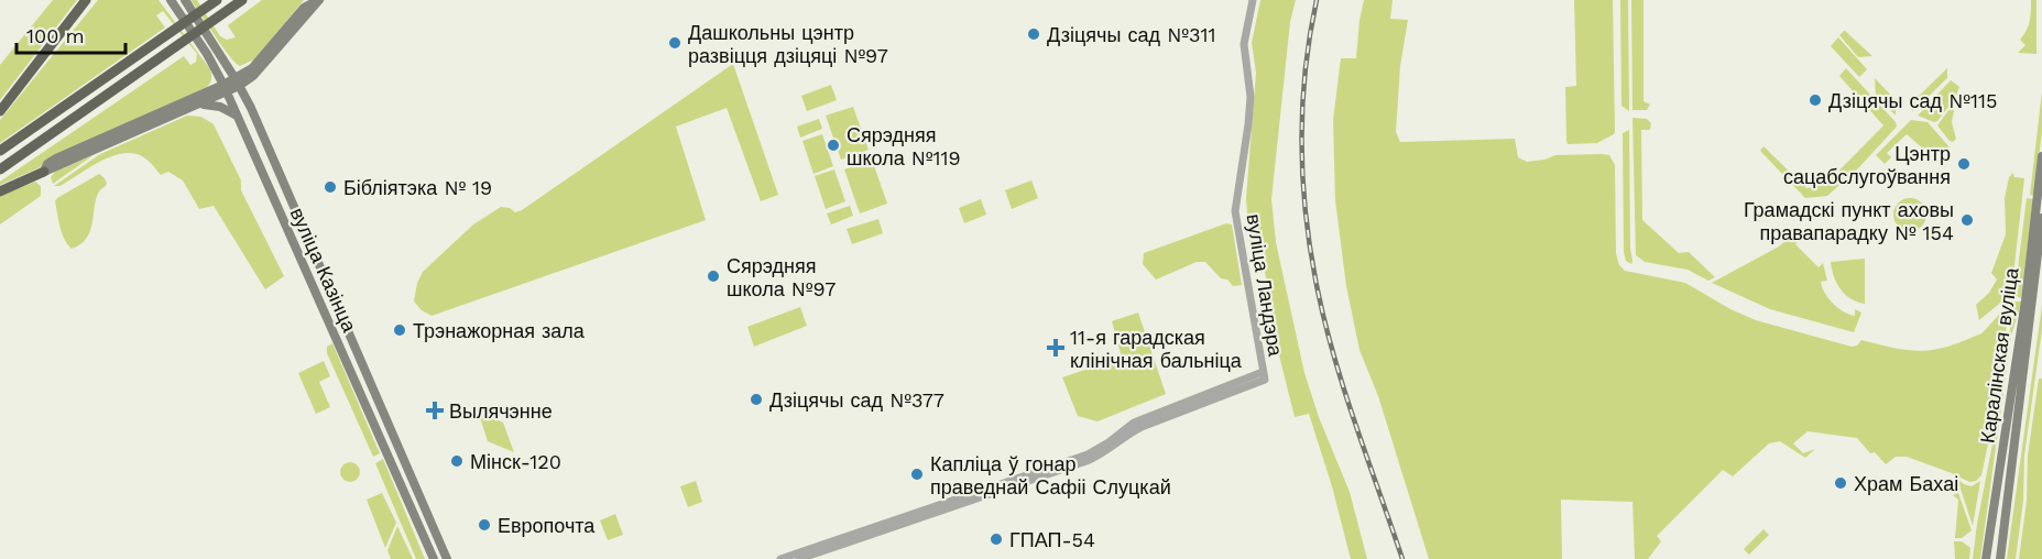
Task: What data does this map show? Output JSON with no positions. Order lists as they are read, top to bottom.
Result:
{
  "streets": {
    "main road": ["вуліца Казінца", "Каралінская вуліца"],
    "street": ["вуліца Ландэра"]
  },
  "places": {
    "other": [
      "Дзіцячы сад №311",
      "Дашкольны цэнтр развіцця дзіцяці №97",
      "Дзіцячы сад №115",
      "Сярэдняя школа №119",
      "Цэнтр сацабслугоўвання",
      "Бібліятэка № 19",
      "Грамадскі пункт аховы правапарадку № 154",
      "Сярэдняя школа №97",
      "Трэнажорная зала",
      "Дзіцячы сад №377",
      "Мінск-120",
      "Капліца ў гонар праведнай Сафіі Слуцкай",
      "Храм Бахаі",
      "Европочта",
      "ГПАП-54"
    ],
    "health": ["11-я гарадская клінічная бальніца", "Вылячэнне"]
  },
  "scale_bar": "100 m"
}
